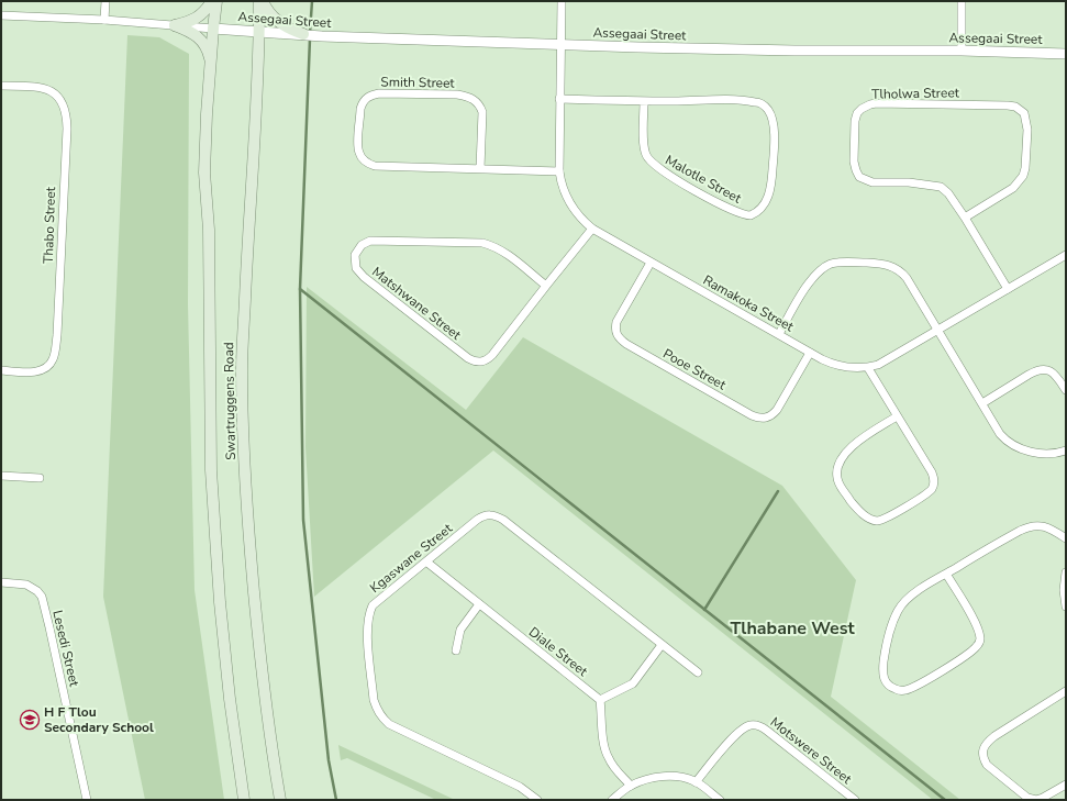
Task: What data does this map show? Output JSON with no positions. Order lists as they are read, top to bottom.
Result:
{
  "streets": {
    "main road": ["Swartruggens Road"],
    "street": [
      "Assegaai Street",
      "Smith Street",
      "Tlholwa Street",
      "Malotle Street",
      "Thabo Street",
      "Matshwane Street",
      "Ramakoka Street",
      "Pooe Street",
      "Kgaswane Street",
      "Lesedi Street",
      "Diale Street",
      "Motswere Street"
    ]
  },
  "crossings": [
    ["Assegaai Street", "Ramakoka Street"],
    ["Assegaai Street", "Swartruggens Road"],
    ["Smith Street", "Ramakoka Street"],
    ["Tlholwa Street", "Ramakoka Street"],
    ["Malotle Street", "Ramakoka Street"],
    ["Matshwane Street", "Ramakoka Street"],
    ["Ramakoka Street", "Pooe Street"],
    ["Kgaswane Street", "Diale Street"]
  ],
  "districts": ["Tlhabane West"],
  "places": {
    "school or university": ["H F Tlou Secondary School"]
  }
}
